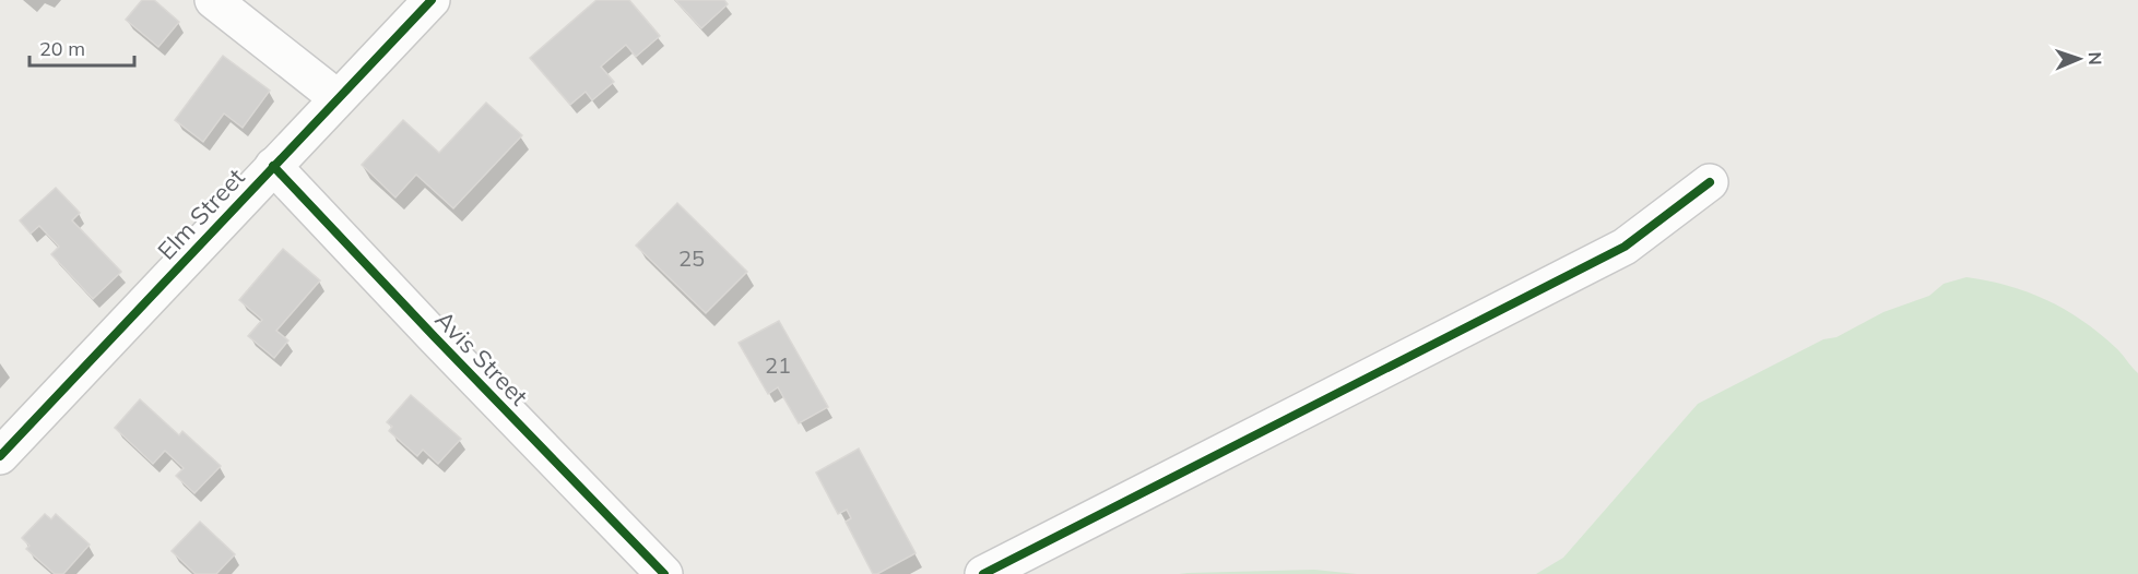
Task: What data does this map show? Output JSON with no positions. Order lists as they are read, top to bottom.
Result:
{
  "streets": {
    "street": ["Elm Street", "Avis Street"]
  },
  "crossings": [
    ["Elm Street", "Avis Street"]
  ],
  "house_numbers": ["25", "21"],
  "scale_bar": "20 m",
  "north": "right"
}
